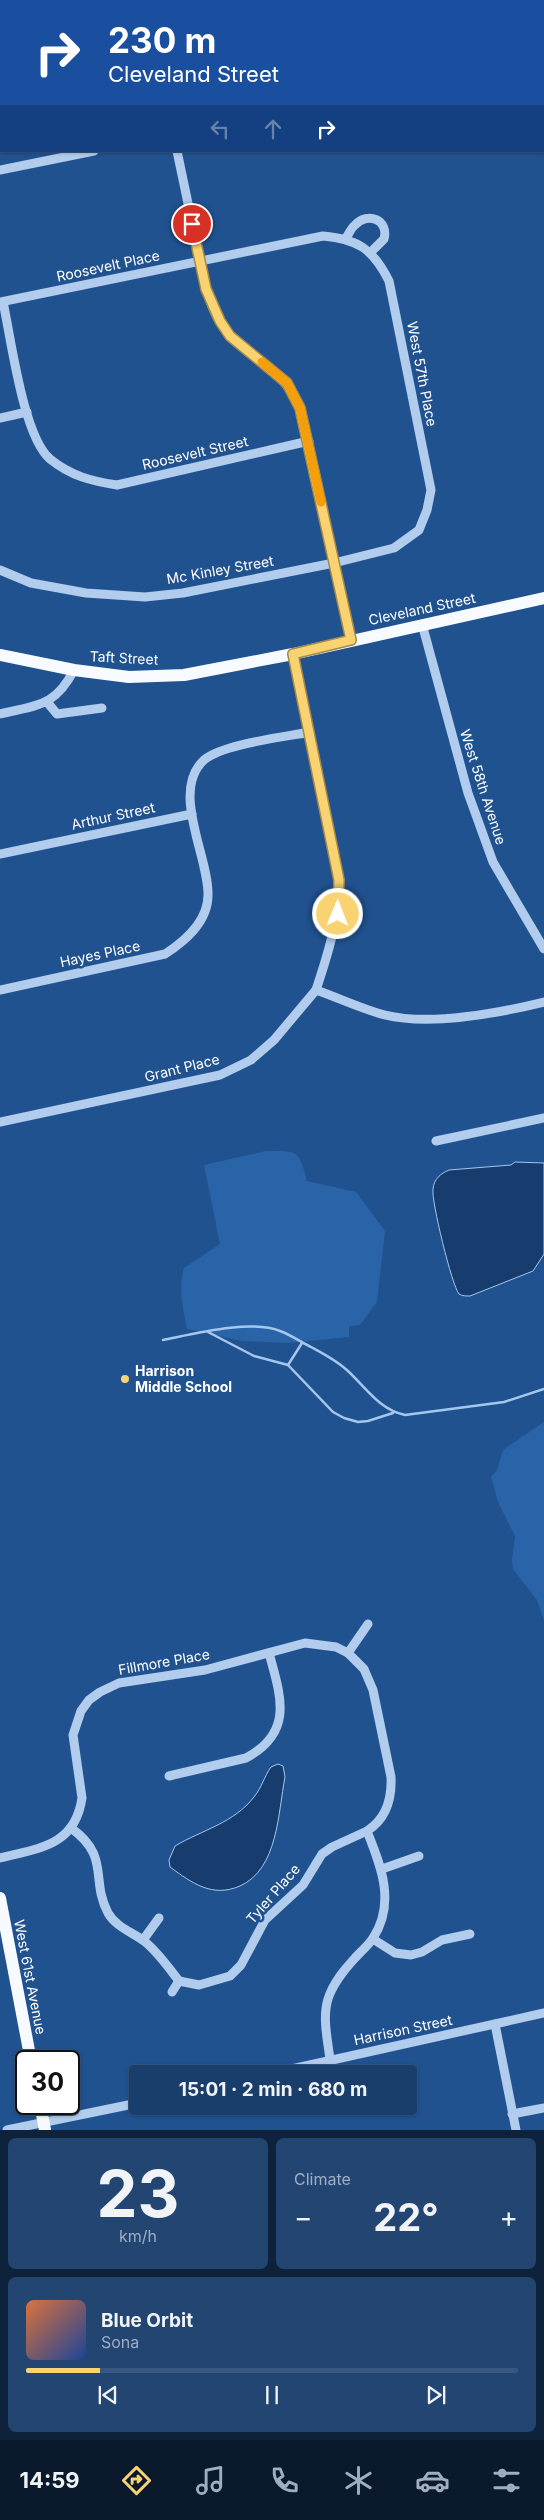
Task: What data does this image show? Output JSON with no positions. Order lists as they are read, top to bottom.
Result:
{
  "streets": {
    "main road": ["Cleveland Street", "Taft Street", "West 61st Avenue"],
    "street": [
      "Roosevelt Place",
      "West 57th Place",
      "Roosevelt Street",
      "Mc Kinley Street",
      "West 58th Avenue",
      "Arthur Street",
      "Hayes Place",
      "Grant Place",
      "Fillmore Place",
      "Tyler Place",
      "Harrison Street"
    ]
  },
  "crossings": [
    ["Roosevelt Place", "West 57th Place"],
    ["West 57th Place", "Mc Kinley Street"],
    ["Cleveland Street", "Taft Street"],
    ["Cleveland Street", "West 58th Avenue"],
    ["Arthur Street", "Hayes Place"]
  ],
  "places": ["Harrison Middle School"],
  "page": {
    "turn": ["230 m", "Cleveland Street"],
    "limit": "30",
    "trip": "15:01 · 2 min · 680 m",
    "tile": [
      ["23", "km/h"],
      "Climate"
    ],
    "heat": ["−", "22°", "+"],
    "song": ["Blue Orbit", "Sona"],
    "tabs": "14:59"
  }
}
